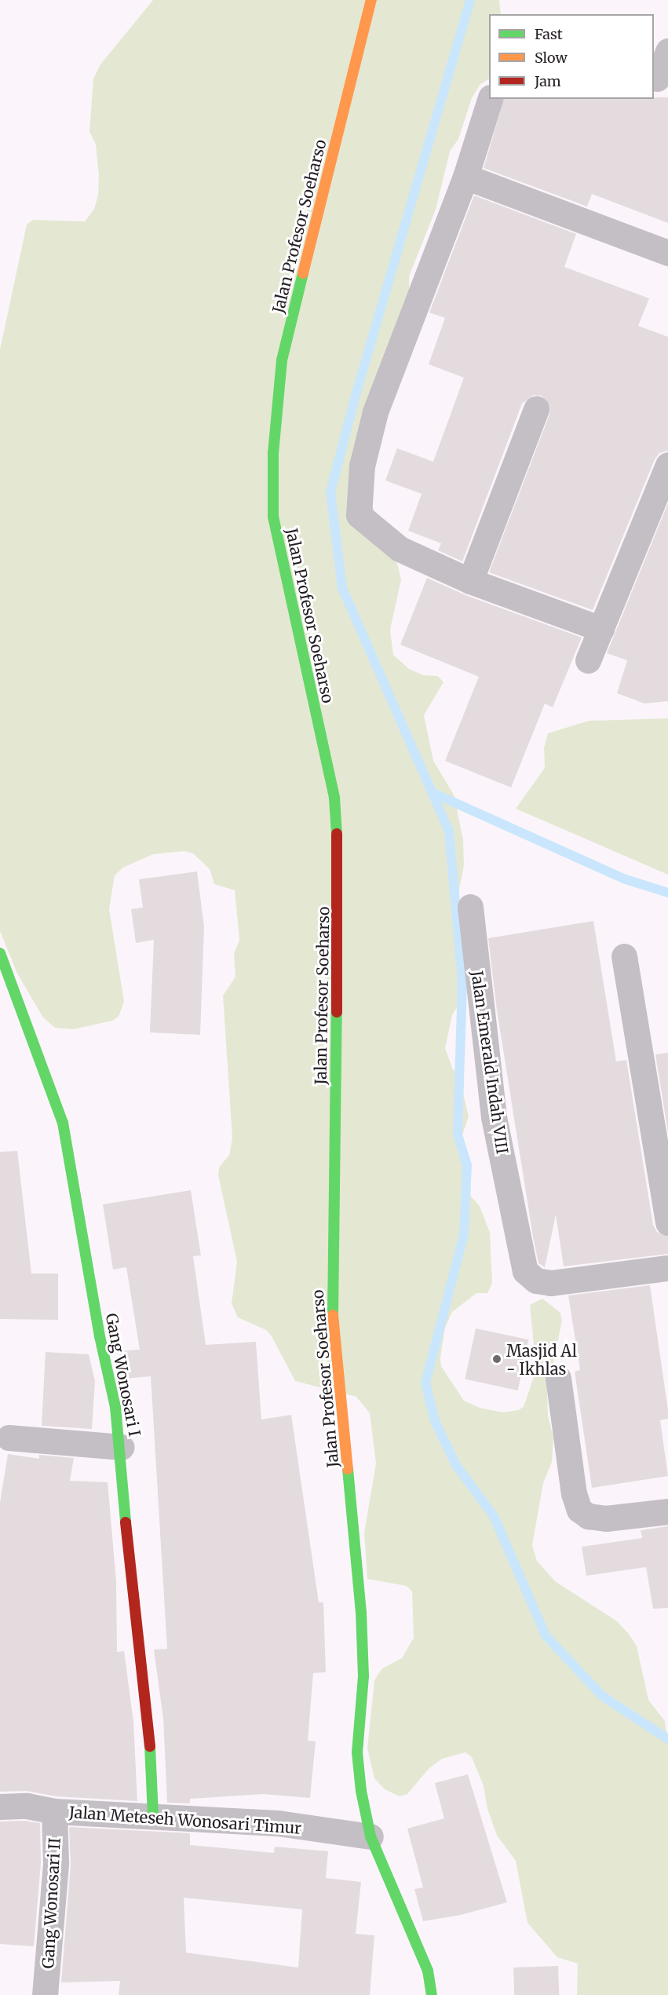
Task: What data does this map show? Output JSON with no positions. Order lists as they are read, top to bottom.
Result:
{
  "streets": {
    "main road": ["Jalan Profesor Soeharso", "Gang Wonosari I"],
    "street": ["Jalan Emerald Indah VIII", "Jalan Meteseh Wonosari Timur", "Gang Wonosari II"]
  },
  "crossings": [
    ["Jalan Profesor Soeharso", "Jalan Meteseh Wonosari Timur"],
    ["Gang Wonosari I", "Jalan Meteseh Wonosari Timur"],
    ["Jalan Meteseh Wonosari Timur", "Gang Wonosari II"]
  ],
  "places": ["Masjid Al - Ikhlas"],
  "legend": ["Fast", "Slow", "Jam"]
}
